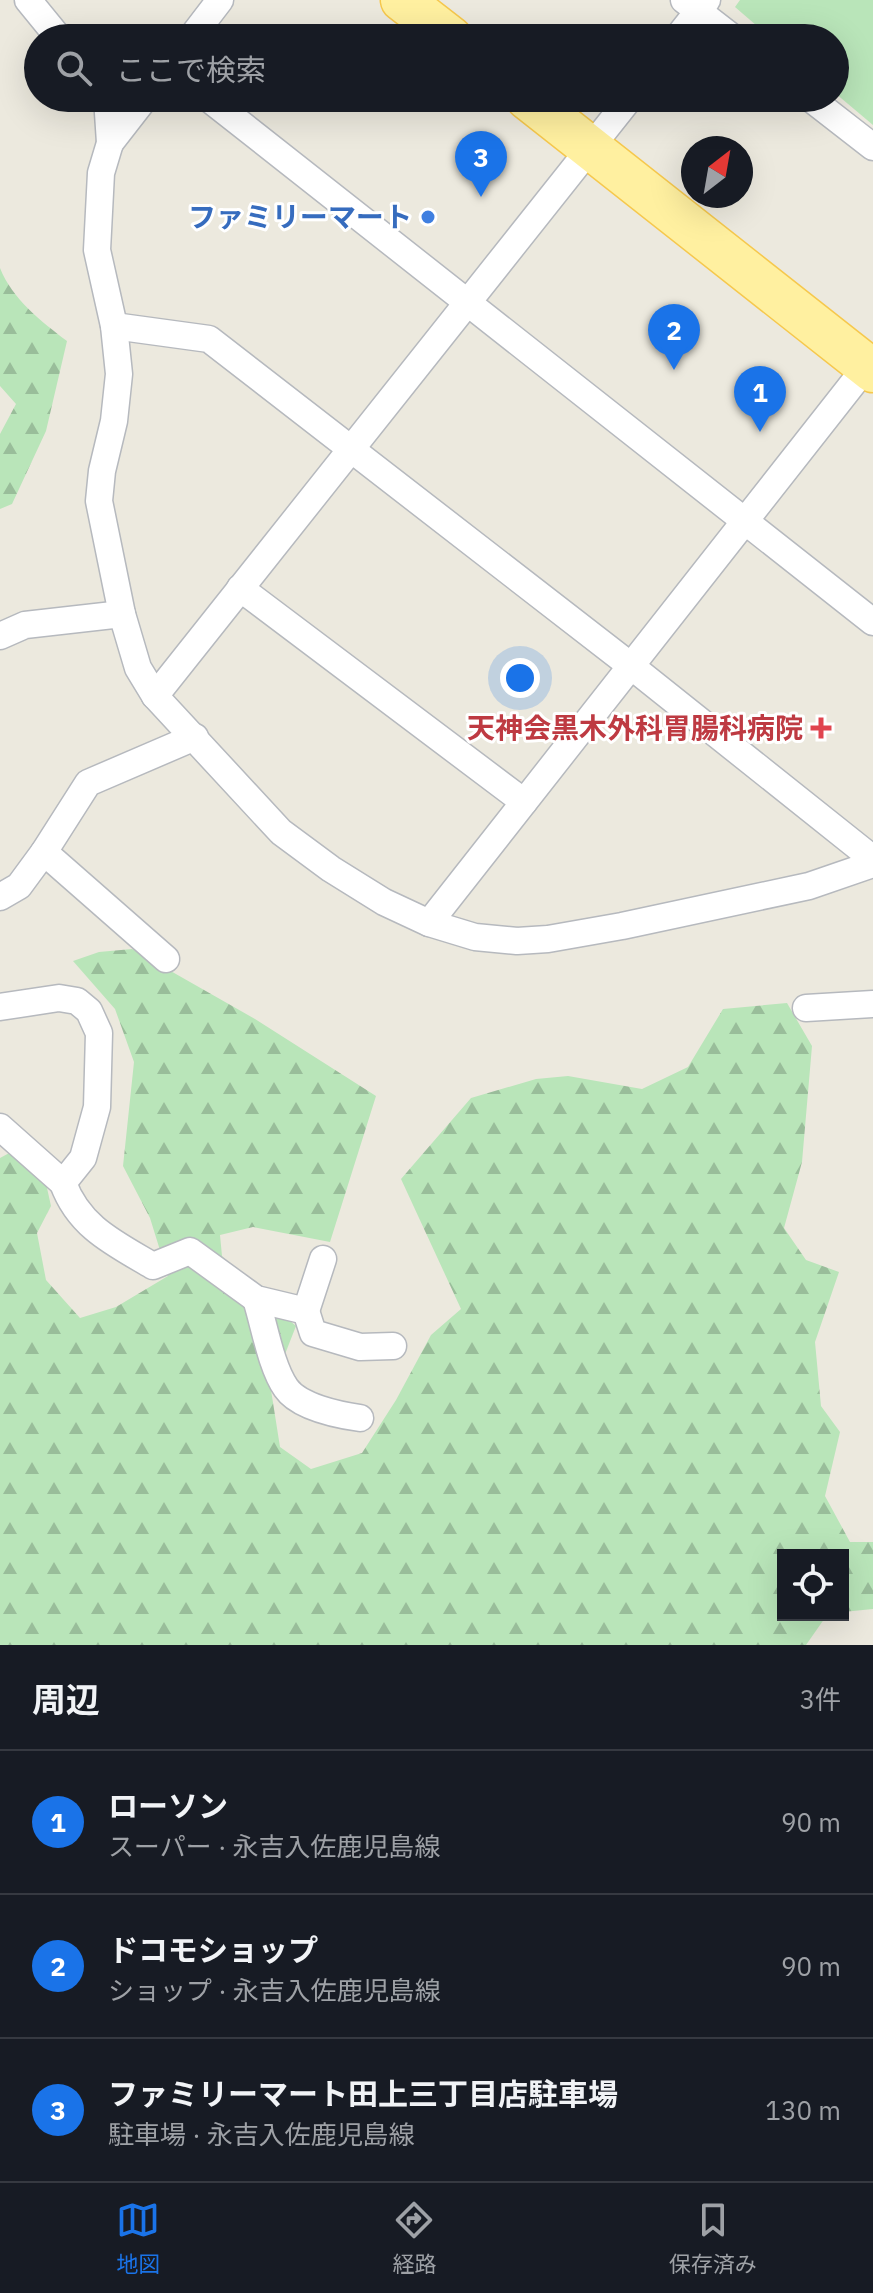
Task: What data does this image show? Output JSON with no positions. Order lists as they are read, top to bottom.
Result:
{
  "places": {
    "other": ["ファミリーマート"],
    "health": ["天神会黒木外科胃腸科病院"]
  },
  "north": "top right",
  "page": {
    "search": "ここで検索",
    "pins": ["3", "2", "1"],
    "heading": ["周辺", "3件"],
    "list": [
      {
        "mark": "1",
        "name": "ローソン",
        "note": "スーパー · 永吉入佐鹿児島線",
        "value": "90 m"
      },
      {
        "mark": "2",
        "name": "ドコモショップ",
        "note": "ショップ · 永吉入佐鹿児島線",
        "value": "90 m"
      },
      {
        "mark": "3",
        "name": "ファミリーマート田上三丁目店駐車場",
        "note": "駐車場 · 永吉入佐鹿児島線",
        "value": "130 m"
      }
    ],
    "nav": ["地図", "経路", "保存済み"]
  }
}
